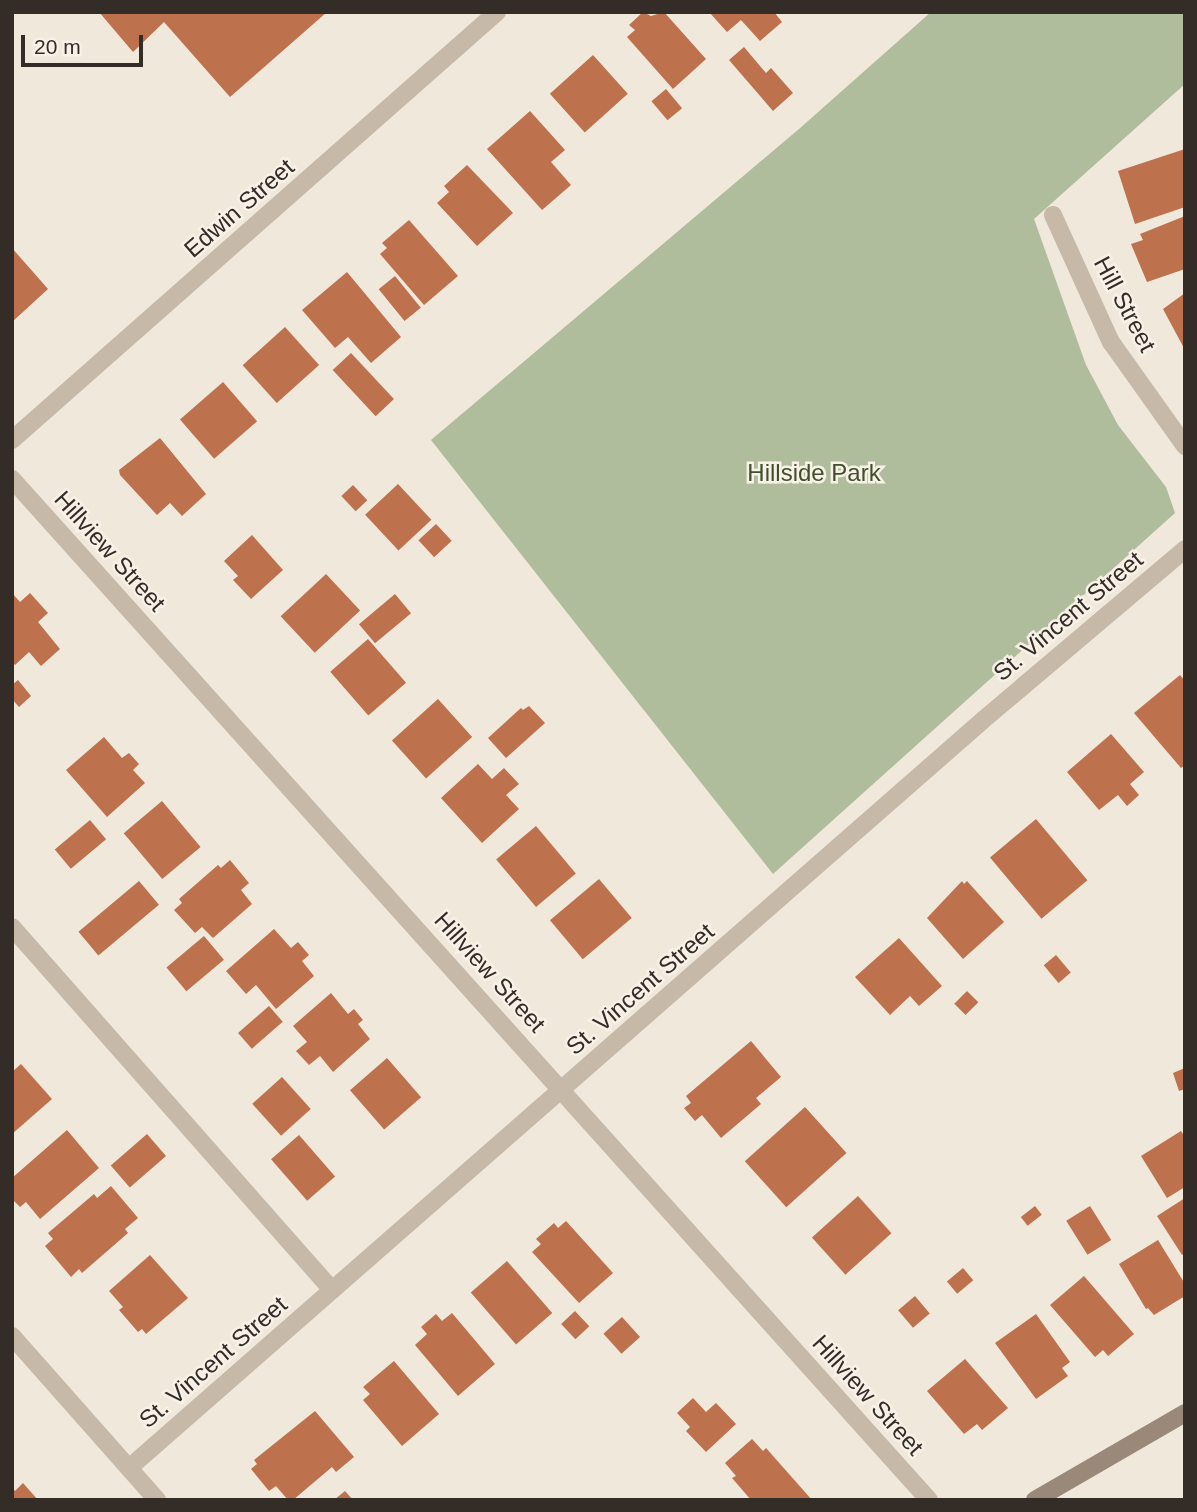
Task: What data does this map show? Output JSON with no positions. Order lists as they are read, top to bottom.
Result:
{
  "streets": {
    "street": [
      "Edwin Street",
      "Hill Street",
      "Hillview Street",
      "St. Vincent Street"
    ]
  },
  "crossings": [
    ["Hillview Street", "St. Vincent Street"]
  ],
  "parks": ["Hillside Park"],
  "scale_bar": "20 m"
}
